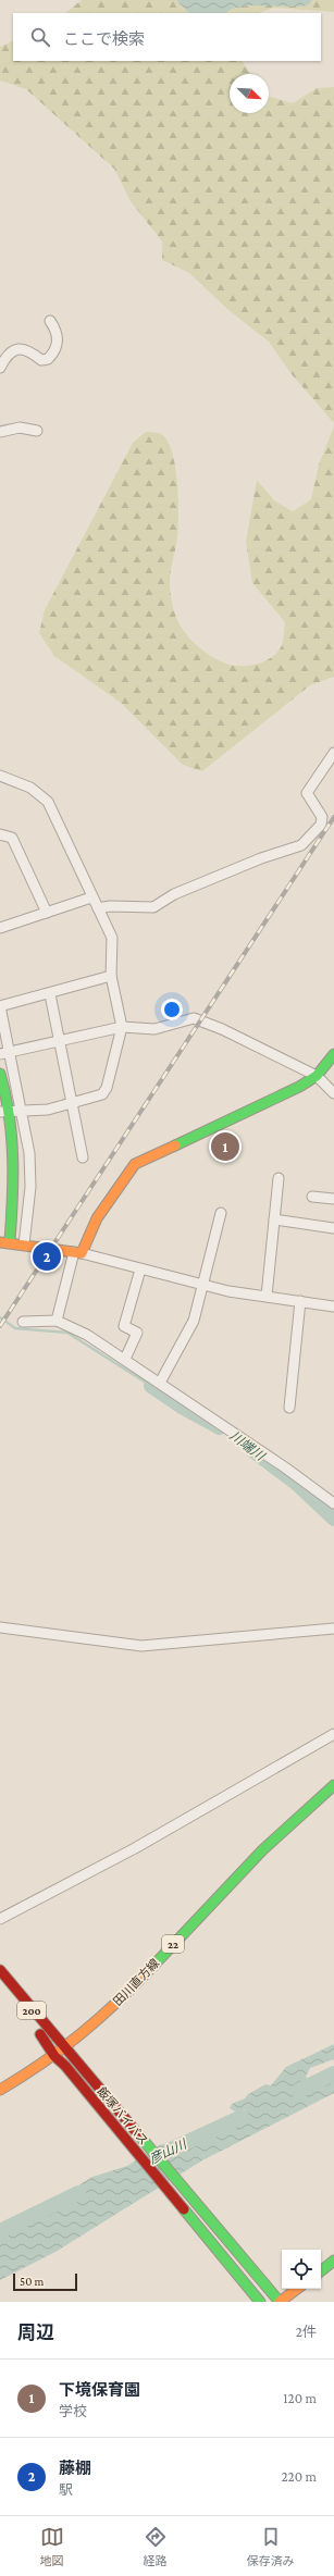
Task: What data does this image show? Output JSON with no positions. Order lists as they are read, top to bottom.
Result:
{
  "streets": {
    "main road": [
      "22",
      "田川直方線",
      "200",
      "飯塚バイパス"
    ]
  },
  "crossings": [
    ["田川直方線", "200"],
    ["田川直方線", "飯塚バイパス"]
  ],
  "water": ["川端川", "彦山川"],
  "scale_bar": "50 m",
  "north": "bottom right",
  "page": {
    "search": "ここで検索",
    "pins": ["1", "2"],
    "scale": "50 m",
    "heading": ["周辺", "2件"],
    "list": [
      {
        "mark": "1",
        "name": "下境保育園",
        "note": "学校",
        "value": "120 m"
      },
      {
        "mark": "2",
        "name": "藤棚",
        "note": "駅",
        "value": "220 m"
      }
    ],
    "nav": ["地図", "経路", "保存済み"]
  }
}
